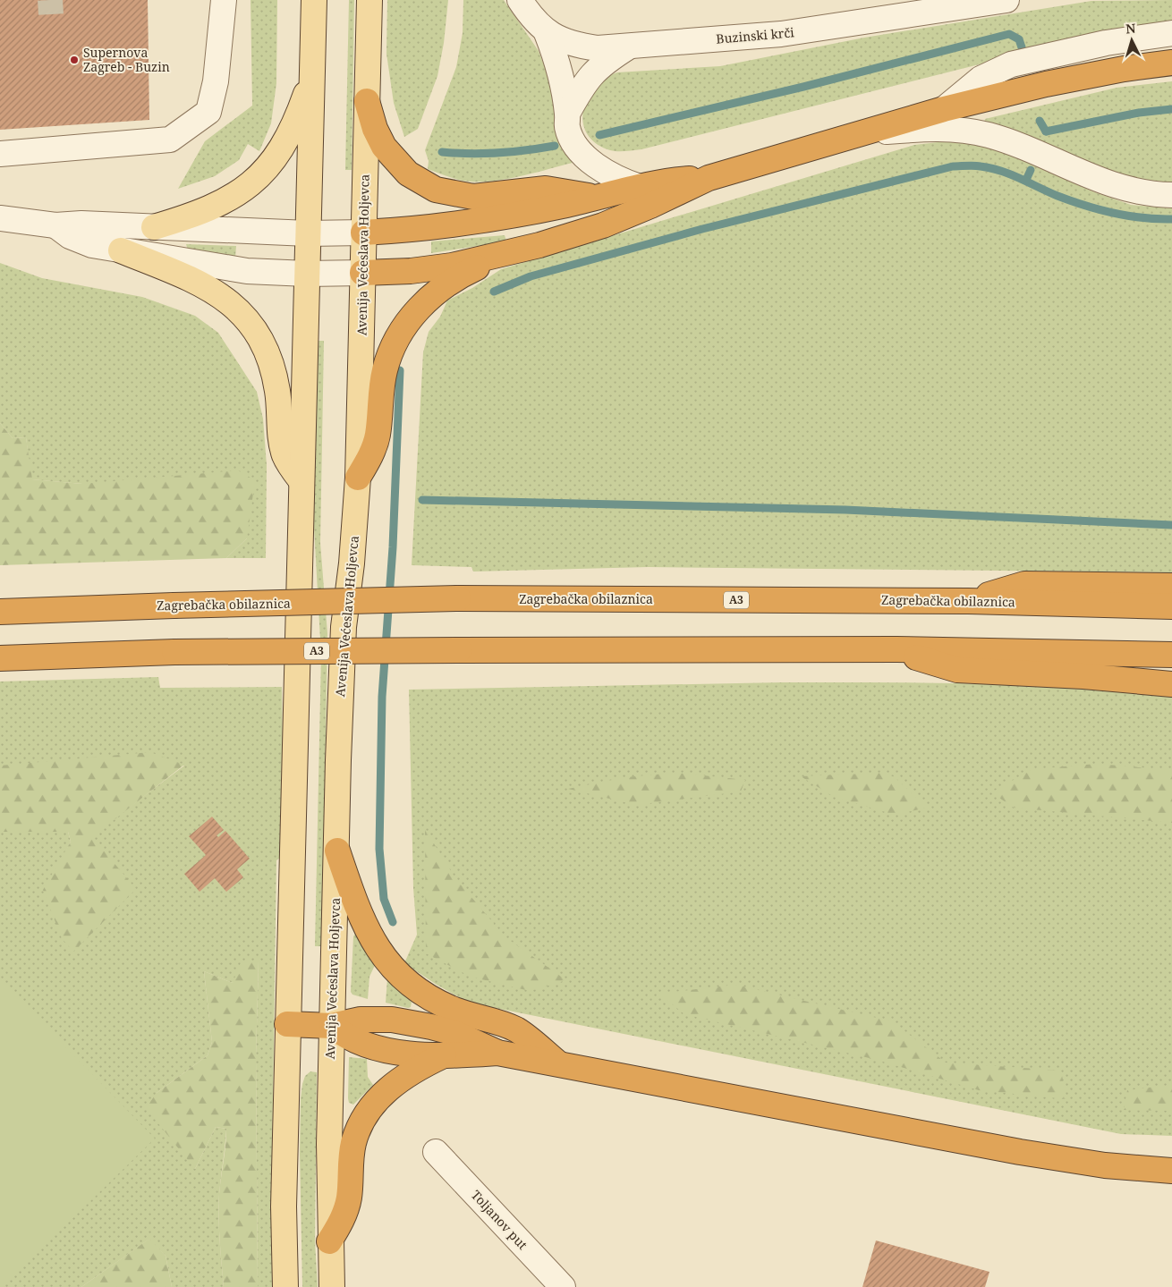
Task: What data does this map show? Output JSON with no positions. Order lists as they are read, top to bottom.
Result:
{
  "streets": {
    "highway": ["Zagrebačka obilaznica", "A3"],
    "main road": ["Avenija Većeslava Holjevca"],
    "street": ["Buzinski krči", "Toljanov put"]
  },
  "places": ["Supernova Zagreb - Buzin"],
  "north": "top"
}
